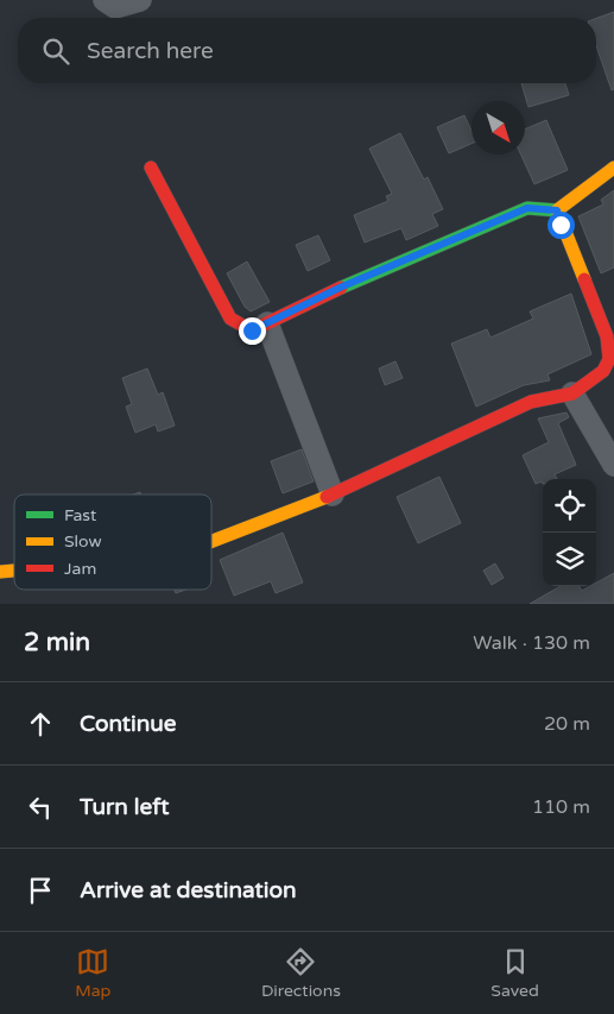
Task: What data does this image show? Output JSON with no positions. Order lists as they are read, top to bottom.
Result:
{
  "legend": ["Fast", "Slow", "Jam"],
  "north": "bottom right",
  "page": {
    "search": "Search here",
    "heading": ["2 min", "Walk · 130 m"],
    "list": [
      ["Continue", "20 m"],
      ["Turn left", "110 m"],
      "Arrive at destination"
    ],
    "nav": ["Map", "Directions", "Saved"]
  }
}
